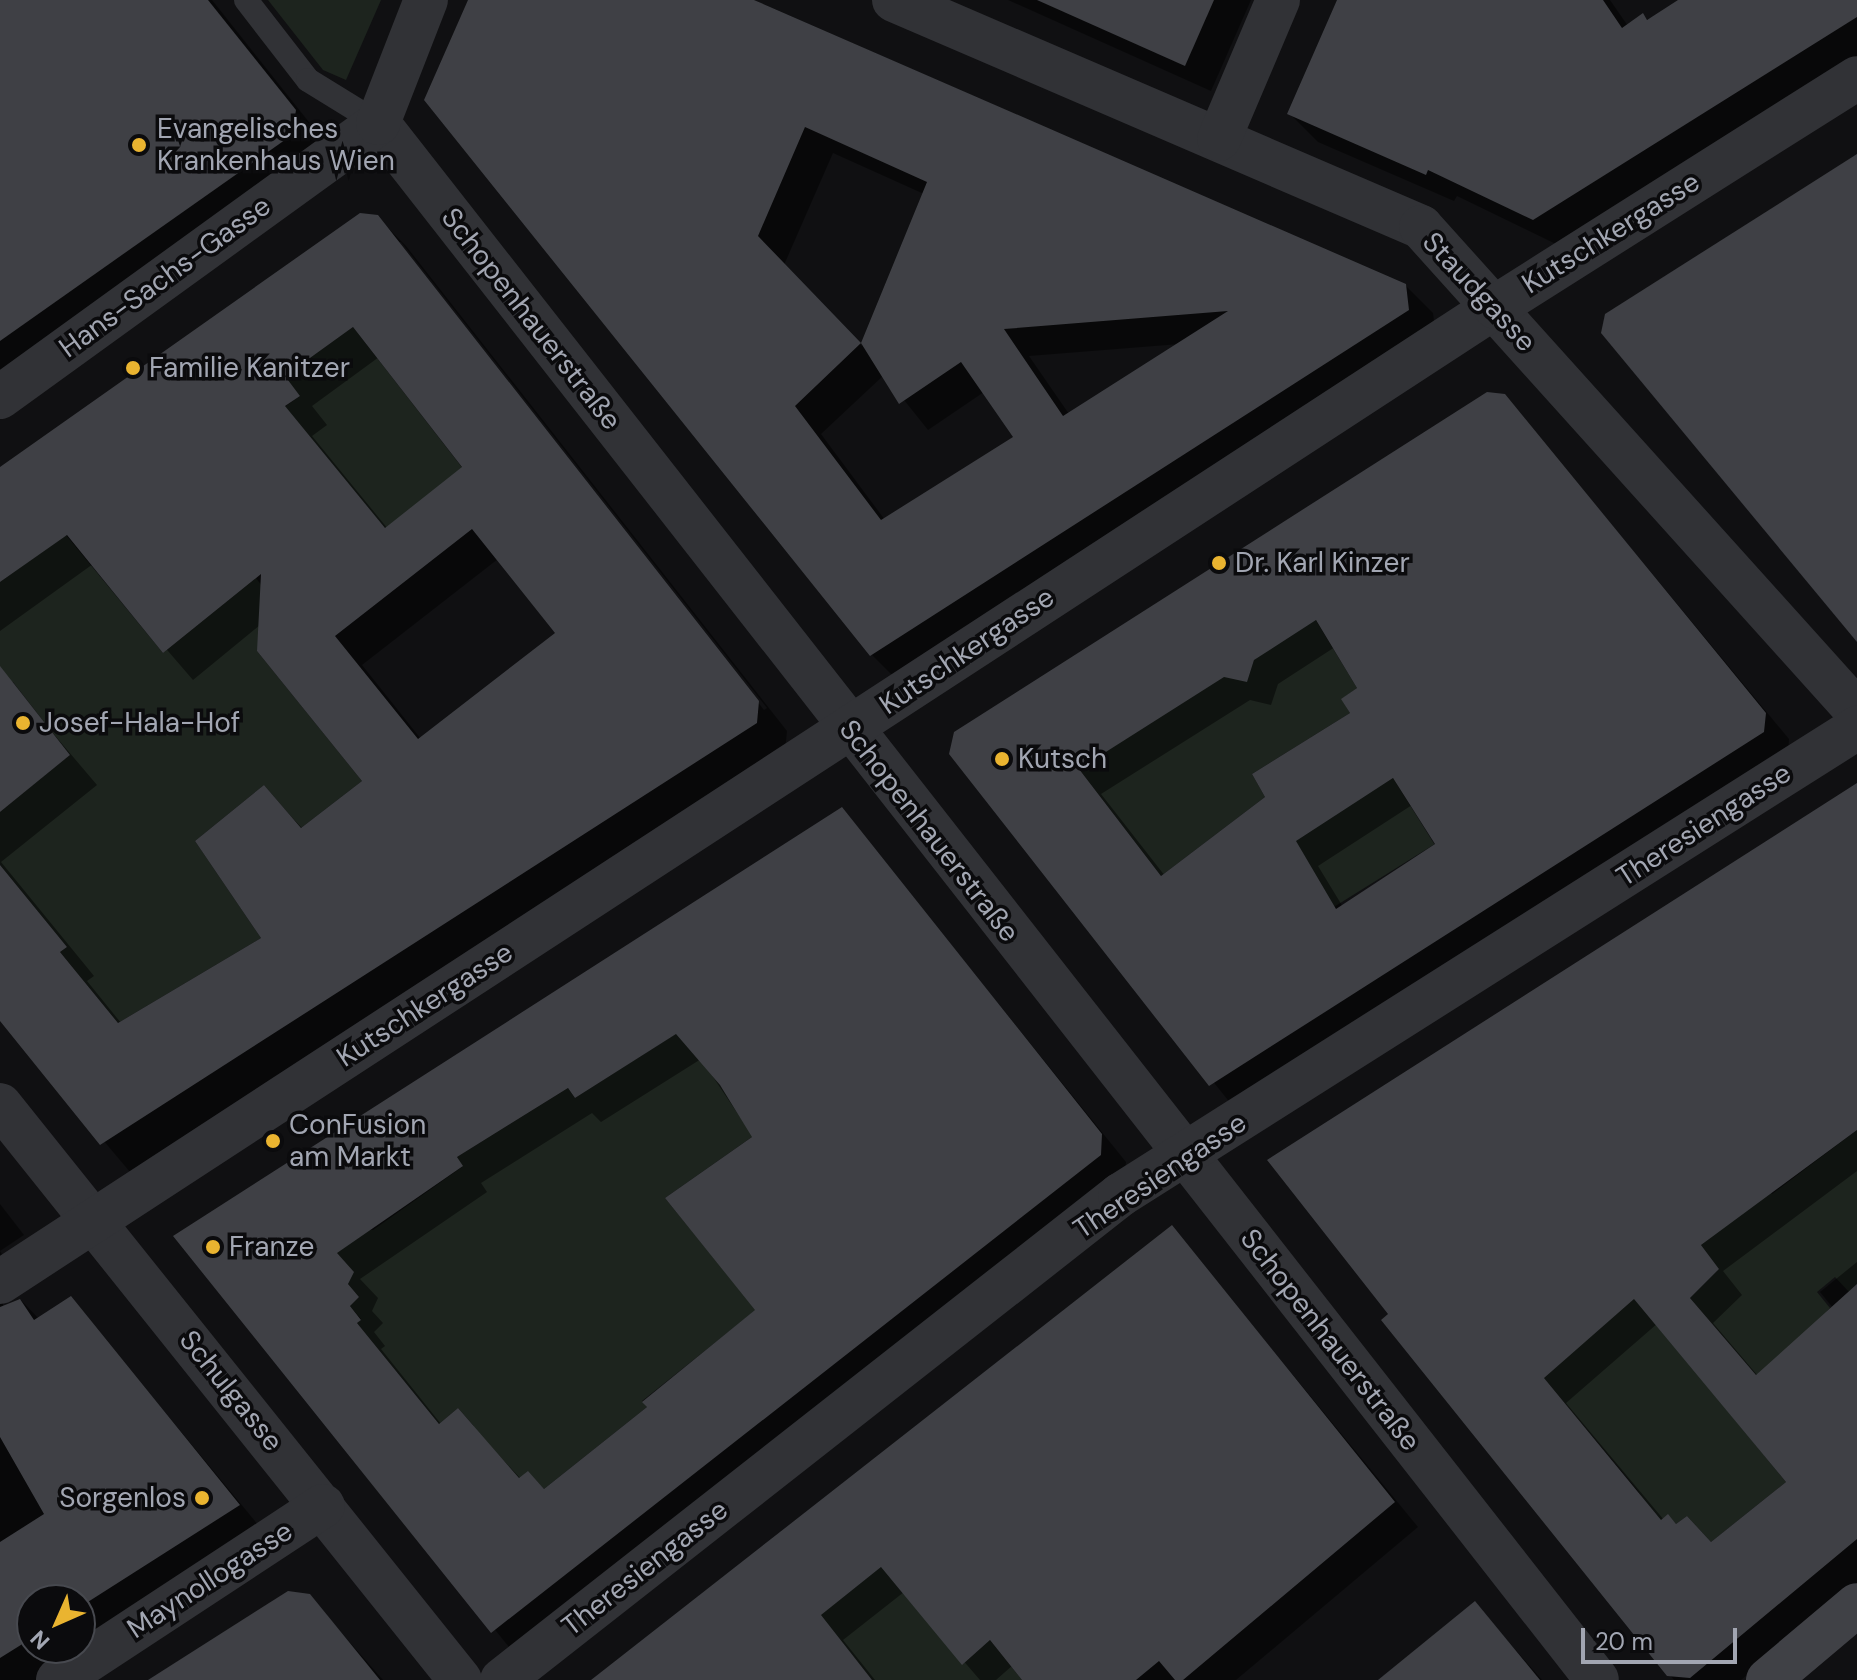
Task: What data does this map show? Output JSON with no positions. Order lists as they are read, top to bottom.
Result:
{
  "streets": {
    "street": [
      "Kutschkergasse",
      "Hans-Sachs-Gasse",
      "Staudgasse",
      "Schopenhauerstraße",
      "Theresiengasse",
      "Schulgasse",
      "Maynollogasse"
    ]
  },
  "crossings": [
    ["Kutschkergasse", "Staudgasse"],
    ["Kutschkergasse", "Schopenhauerstraße"],
    ["Kutschkergasse", "Schulgasse"],
    ["Hans-Sachs-Gasse", "Schopenhauerstraße"],
    ["Schopenhauerstraße", "Theresiengasse"],
    ["Schulgasse", "Maynollogasse"]
  ],
  "places": [
    "Evangelisches Krankenhaus Wien",
    "Familie Kanitzer",
    "Dr. Karl Kinzer",
    "Josef-Hala-Hof",
    "Kutsch",
    "ConFusion am Markt",
    "Franze",
    "Sorgenlos"
  ],
  "scale_bar": "20 m",
  "north": "bottom left"
}
